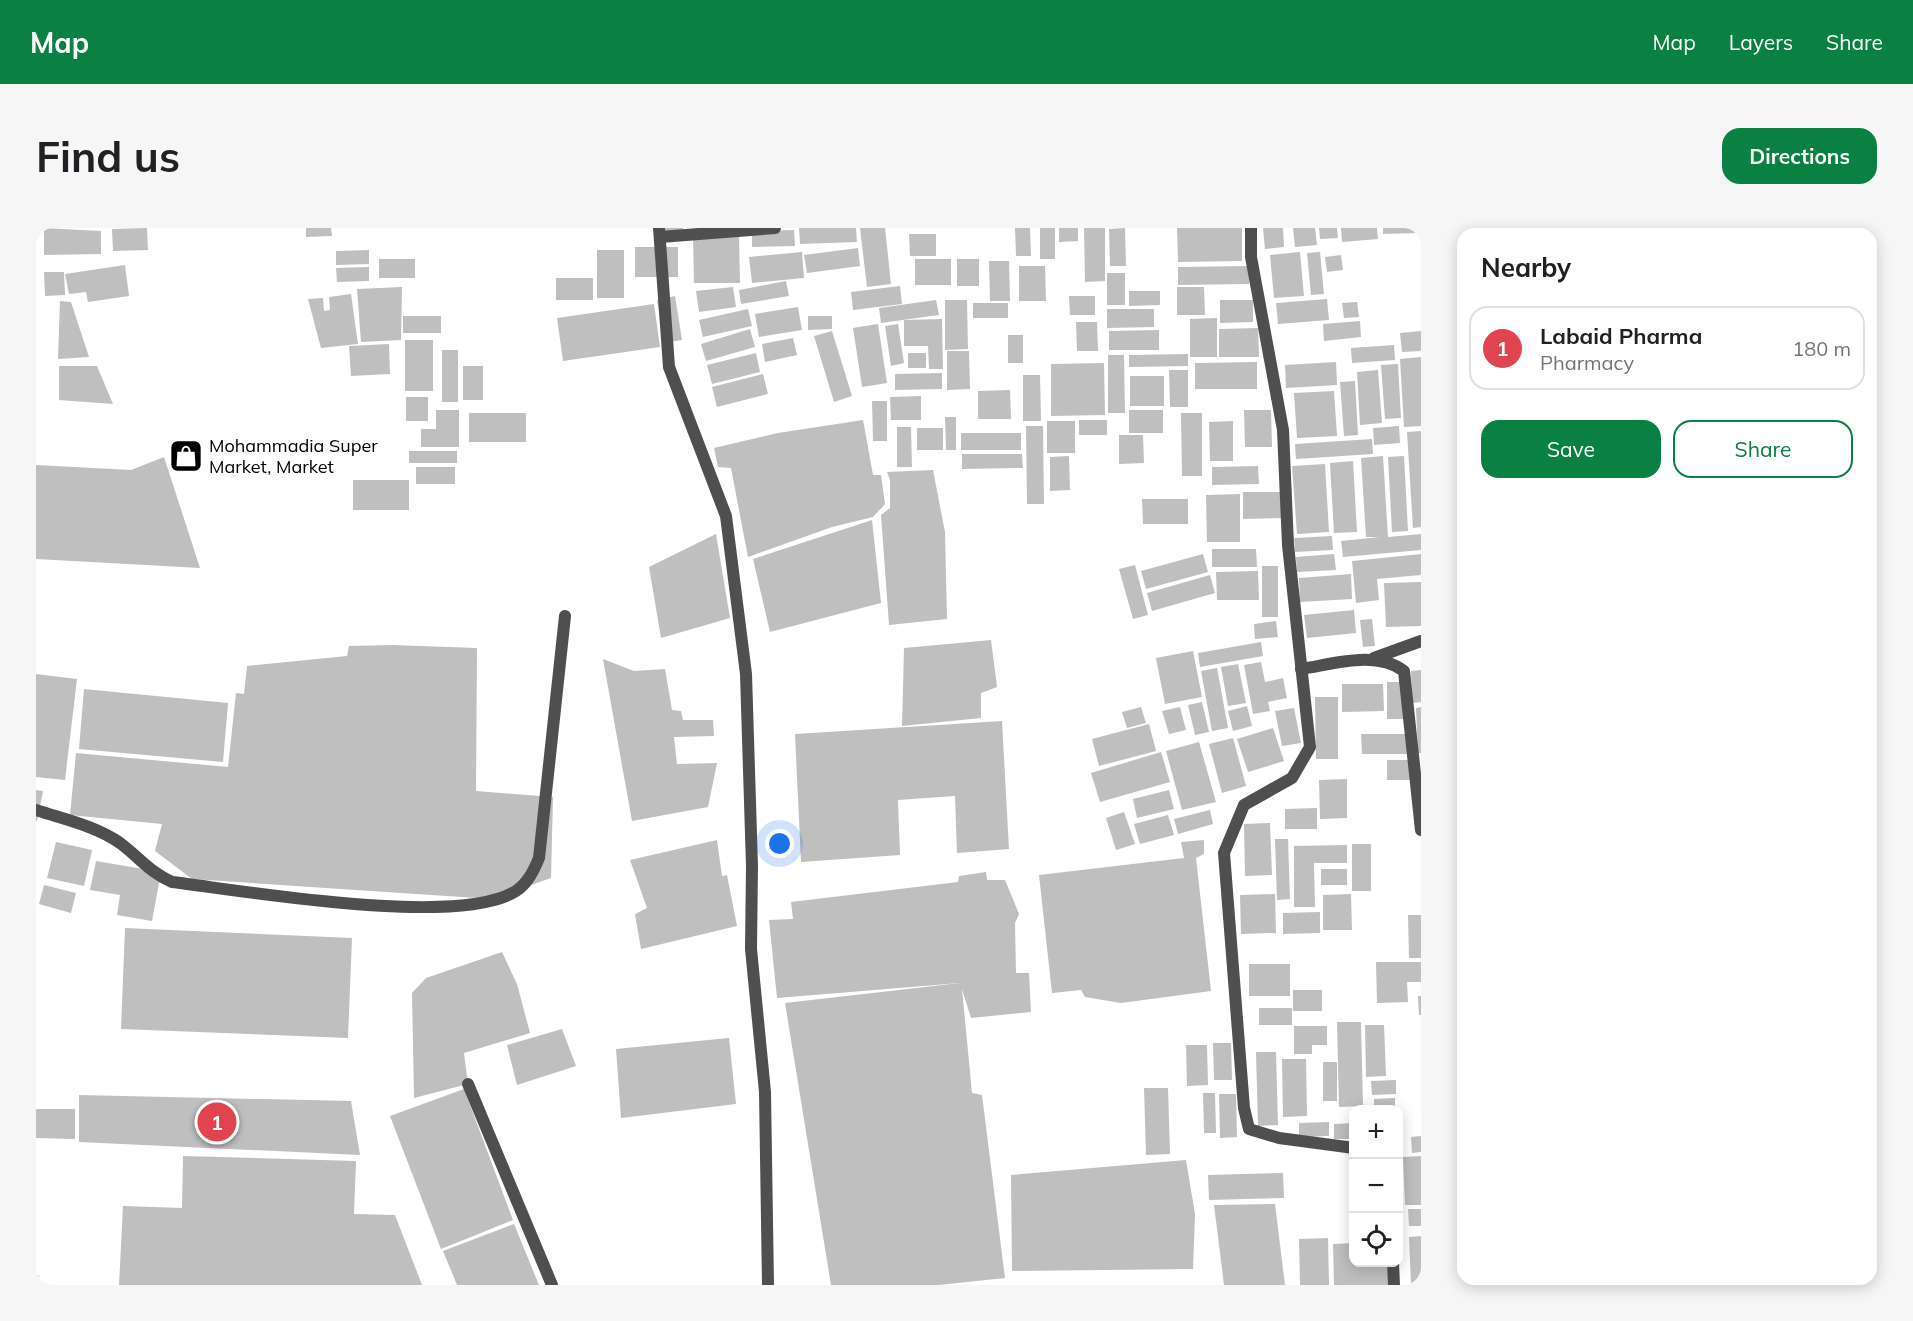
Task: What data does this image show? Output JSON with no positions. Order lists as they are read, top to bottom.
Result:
{
  "places": {
    "shop": ["Mohammadia Super Market, Market"]
  },
  "page": {
    "header": "Map",
    "nav": ["Map", "Layers", "Share"],
    "buttons": [
      "Directions",
      ["Save", "Share"]
    ],
    "title": "Find us",
    "heading": "Nearby",
    "list": [
      {
        "mark": "1",
        "name": "Labaid Pharma",
        "note": "Pharmacy",
        "value": "180 m"
      }
    ],
    "pins": "1",
    "map_buttons": ["+", "−"]
  }
}
